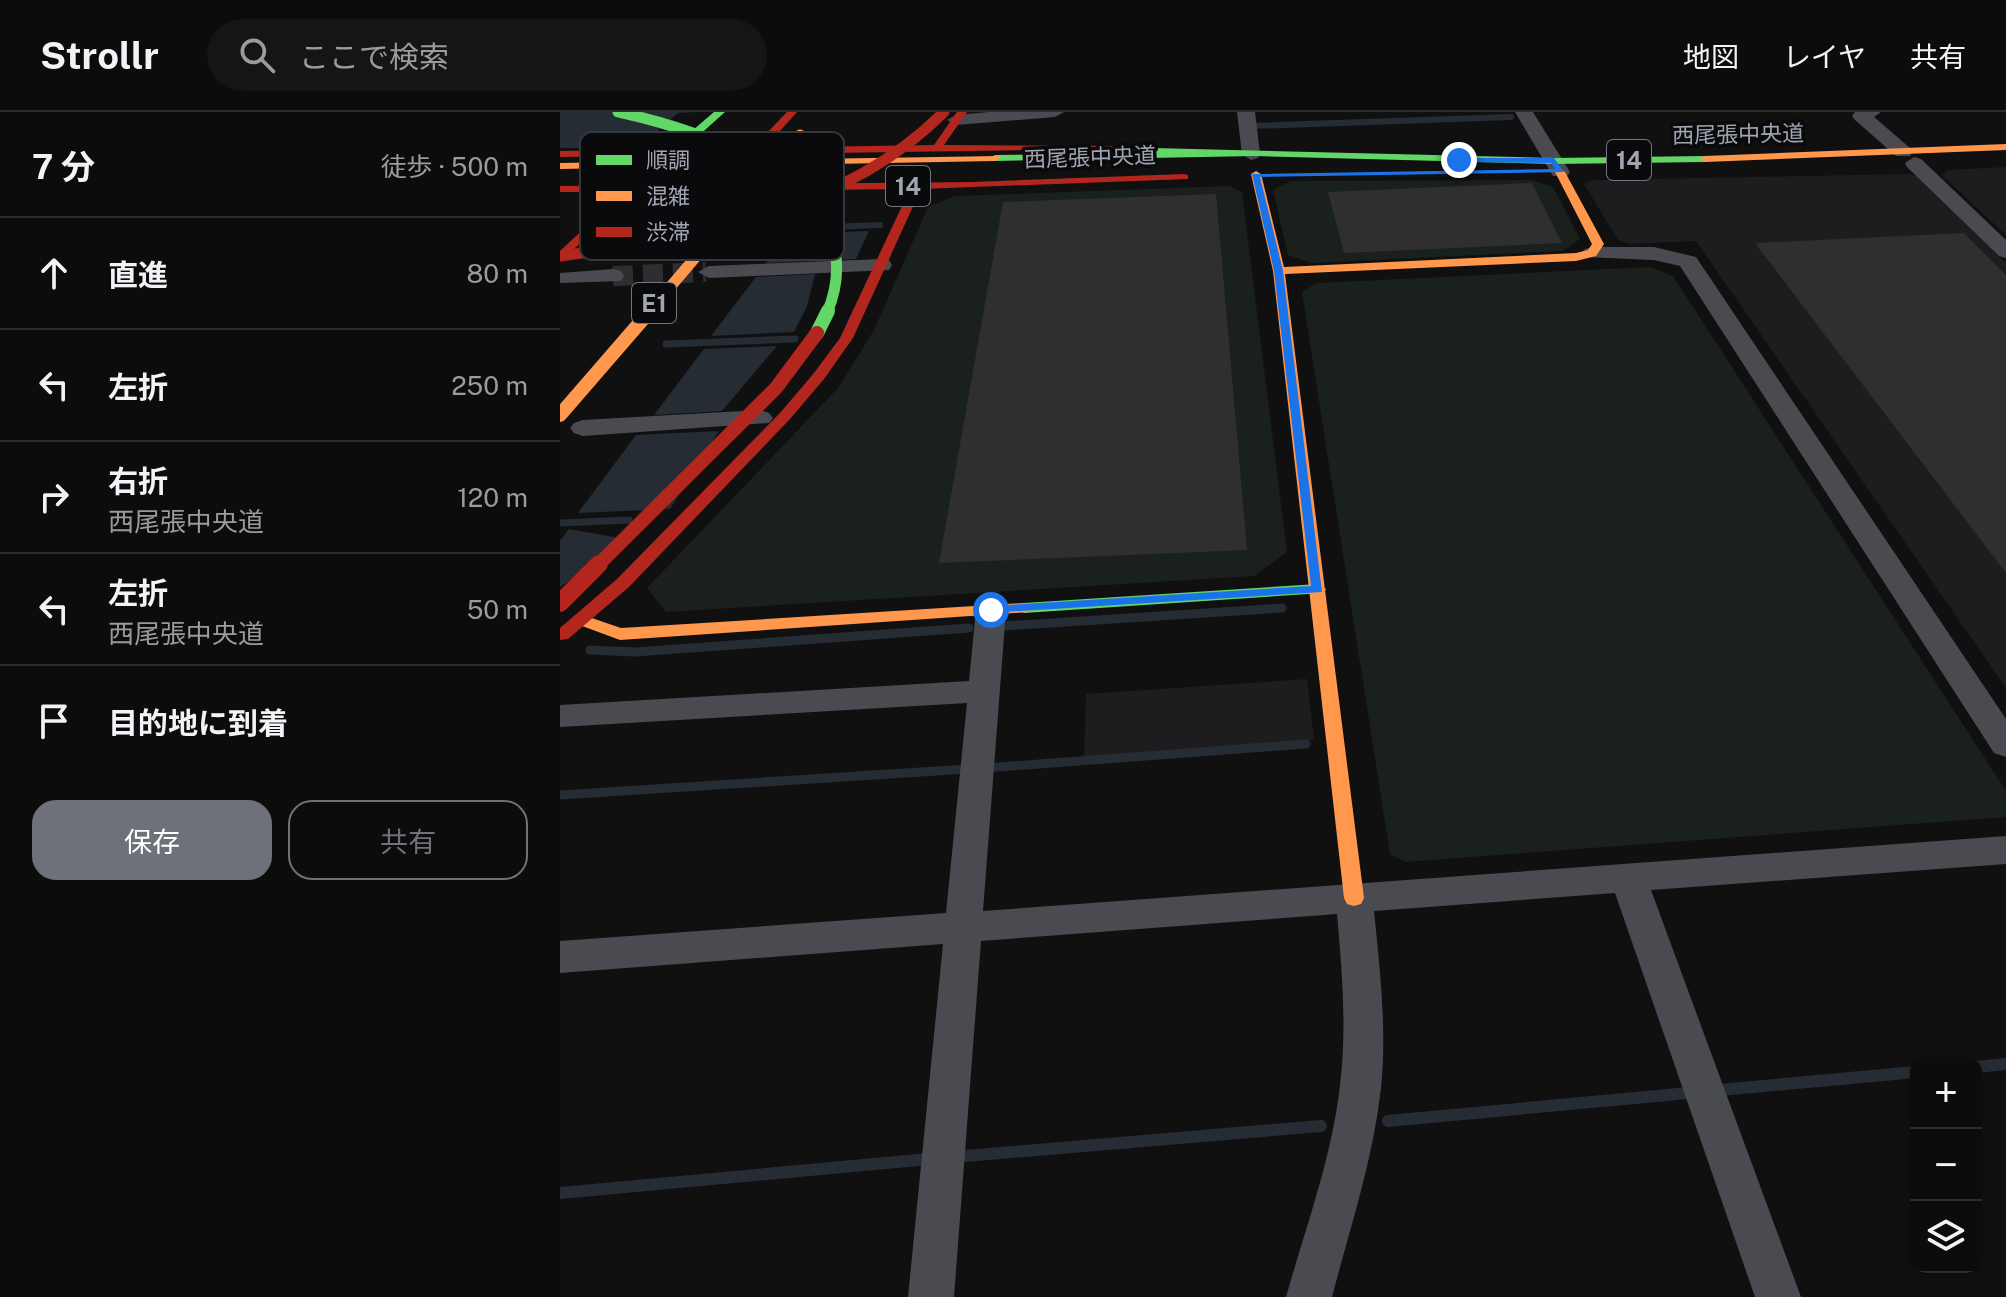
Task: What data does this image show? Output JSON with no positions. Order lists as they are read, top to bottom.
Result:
{
  "streets": {
    "main road": ["西尾張中央道", "14", "E1"]
  },
  "legend": ["順調", "混雑", "渋滞"],
  "page": {
    "header": "Strollr",
    "search": "ここで検索",
    "nav": ["地図", "レイヤ", "共有"],
    "heading": ["7 分", "徒歩 · 500 m"],
    "list": [
      ["直進", "80 m"],
      ["左折", "250 m"],
      ["右折", "西尾張中央道", "120 m"],
      ["左折", "西尾張中央道", "50 m"],
      "目的地に到着"
    ],
    "buttons": ["保存", "共有"],
    "map_buttons": ["+", "−"]
  }
}
